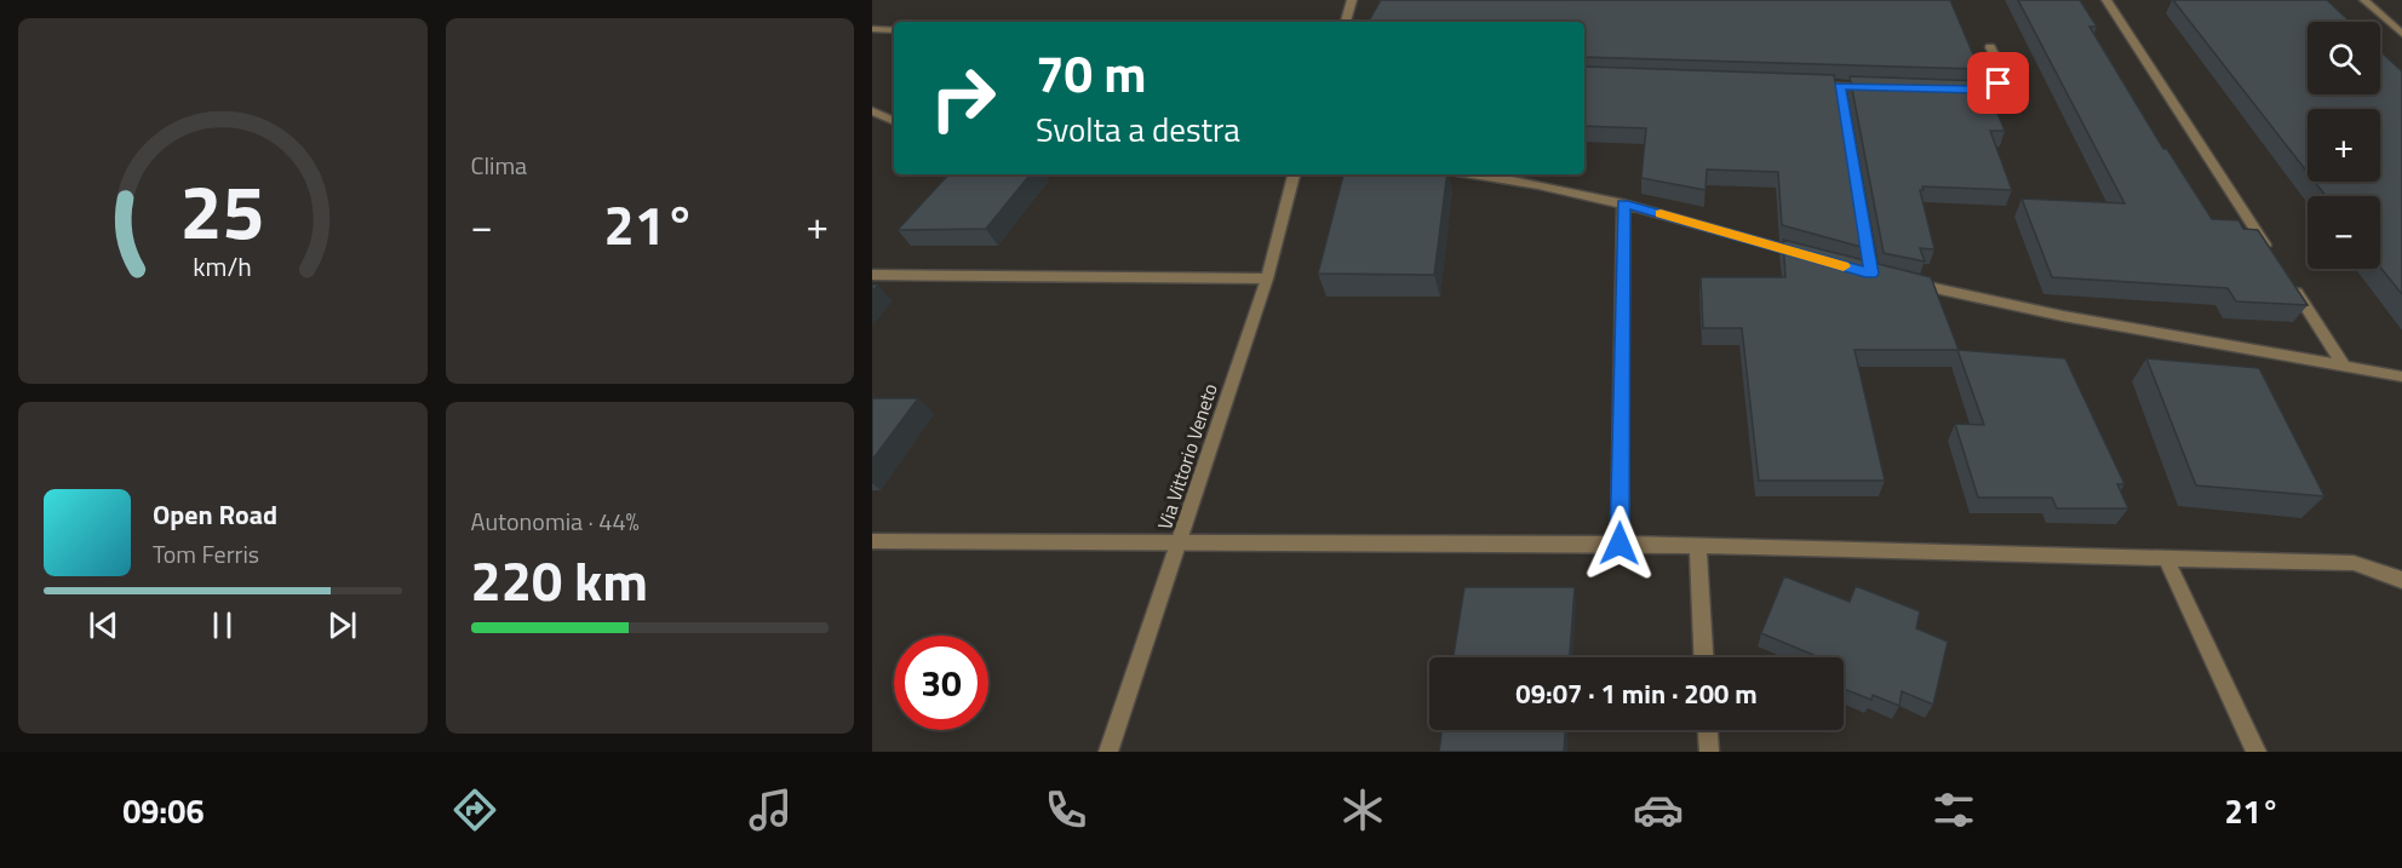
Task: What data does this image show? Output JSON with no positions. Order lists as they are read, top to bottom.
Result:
{
  "streets": {
    "street": ["Via Vittorio Veneto"]
  },
  "page": {
    "tile": [
      "Clima",
      ["Autonomia · 44%", "220 km"]
    ],
    "map_buttons": ["+", "−"],
    "turn": ["70 m", "Svolta a destra"],
    "heat": ["−", "21°", "+"],
    "song": ["Open Road", "Tom Ferris"],
    "limit": "30",
    "trip": "09:07 · 1 min · 200 m",
    "tabs": ["09:06", "21°"],
    "gauge": ["25", "km/h"]
  }
}
